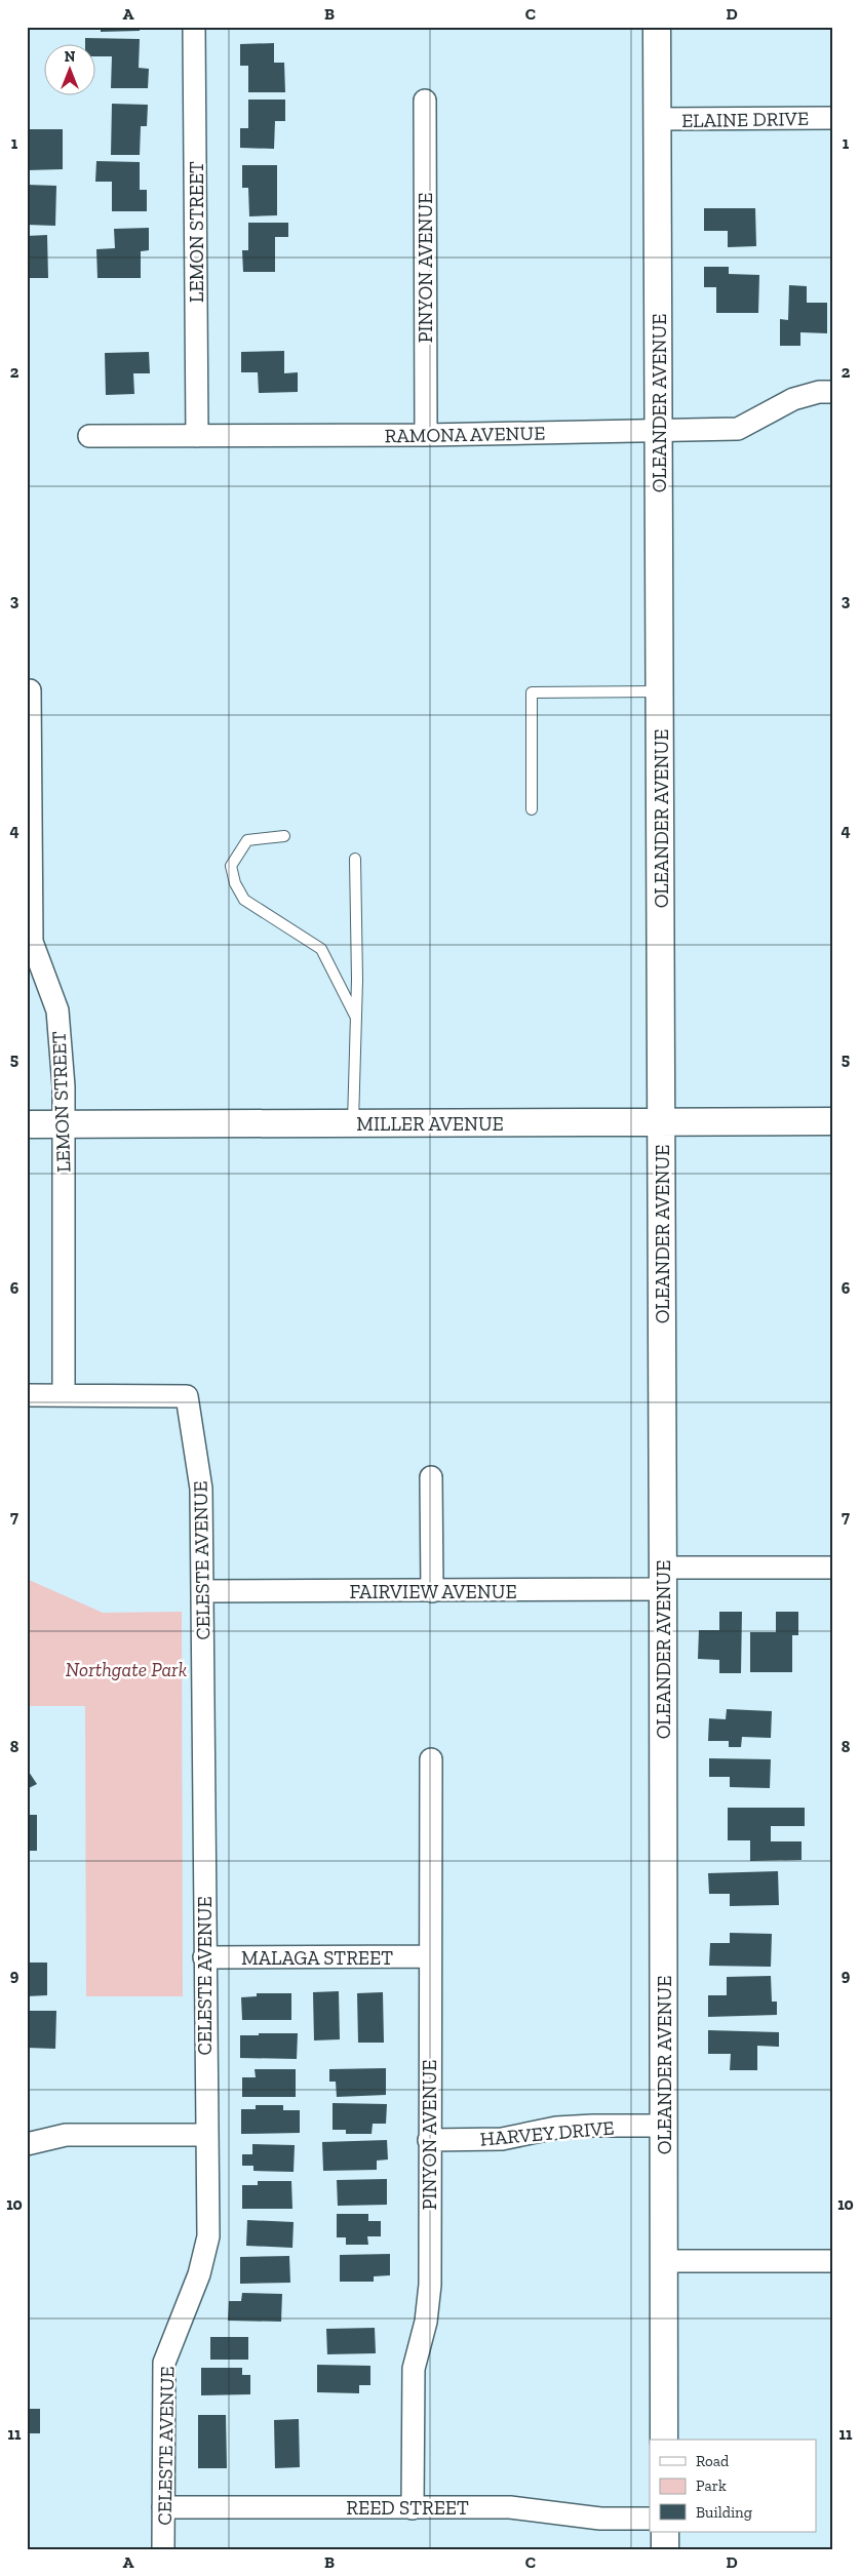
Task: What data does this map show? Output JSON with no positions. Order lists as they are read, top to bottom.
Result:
{
  "streets": {
    "street": [
      "ELAINE DRIVE",
      "LEMON STREET",
      "PINYON AVENUE",
      "OLEANDER AVENUE",
      "RAMONA AVENUE",
      "MILLER AVENUE",
      "CELESTE AVENUE",
      "FAIRVIEW AVENUE",
      "MALAGA STREET",
      "HARVEY DRIVE",
      "REED STREET"
    ]
  },
  "crossings": [
    ["ELAINE DRIVE", "OLEANDER AVENUE"],
    ["LEMON STREET", "RAMONA AVENUE"],
    ["LEMON STREET", "MILLER AVENUE"],
    ["LEMON STREET", "CELESTE AVENUE"],
    ["PINYON AVENUE", "RAMONA AVENUE"],
    ["PINYON AVENUE", "MALAGA STREET"],
    ["PINYON AVENUE", "HARVEY DRIVE"],
    ["PINYON AVENUE", "REED STREET"],
    ["OLEANDER AVENUE", "RAMONA AVENUE"],
    ["OLEANDER AVENUE", "MILLER AVENUE"],
    ["OLEANDER AVENUE", "FAIRVIEW AVENUE"],
    ["OLEANDER AVENUE", "HARVEY DRIVE"],
    ["CELESTE AVENUE", "FAIRVIEW AVENUE"],
    ["CELESTE AVENUE", "MALAGA STREET"],
    ["CELESTE AVENUE", "REED STREET"]
  ],
  "parks": ["Northgate Park"],
  "legend": ["Road", "Park", "Building"],
  "north": "top",
  "grid": {
    "columns": [
      "A",
      "B",
      "C",
      "D"
    ],
    "rows": [
      "1",
      "2",
      "3",
      "4",
      "5",
      "6",
      "7",
      "8",
      "9",
      "10",
      "11"
    ]
  }
}
